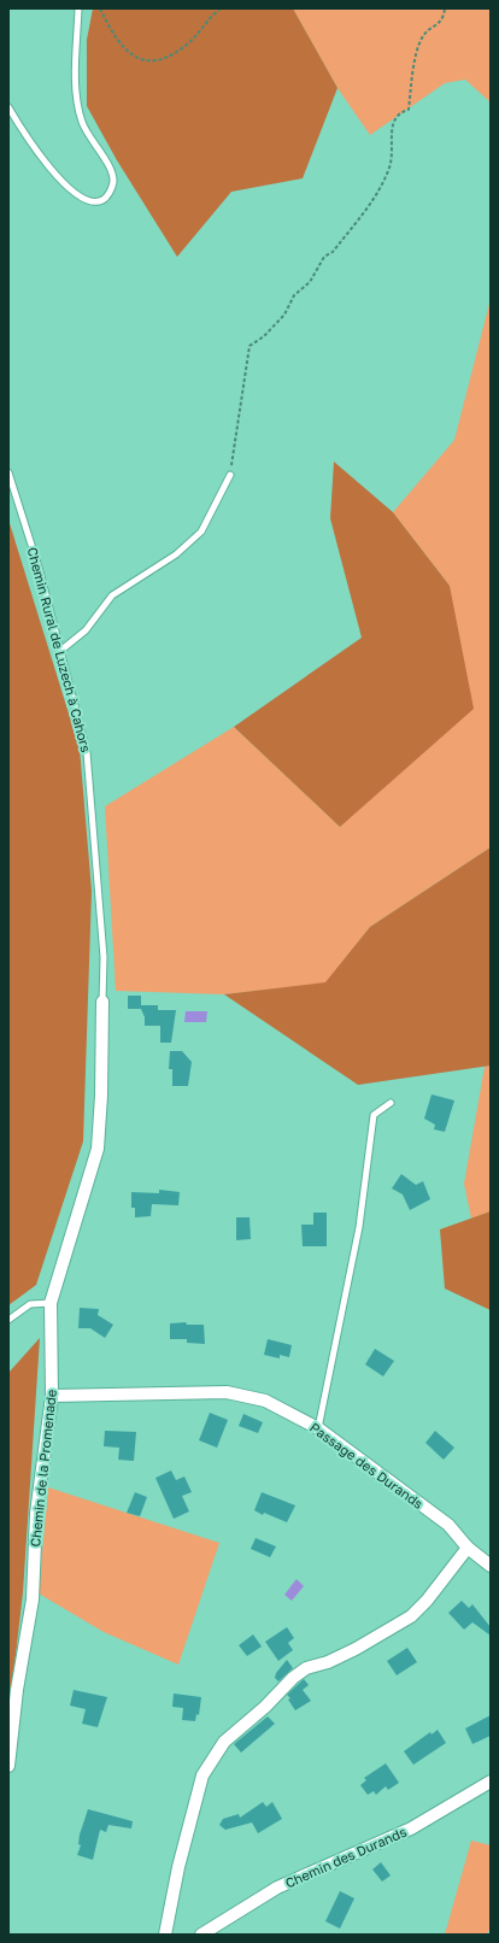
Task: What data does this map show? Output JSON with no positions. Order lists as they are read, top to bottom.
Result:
{
  "streets": {
    "street": ["Passage des Durands", "Chemin de la Promenade", "Chemin des Durands"],
    "lane": ["Chemin Rural de Luzech à Cahors"]
  },
  "crossings": [
    ["Chemin Rural de Luzech à Cahors", "Chemin de la Promenade"],
    ["Passage des Durands", "Chemin de la Promenade"]
  ]
}
